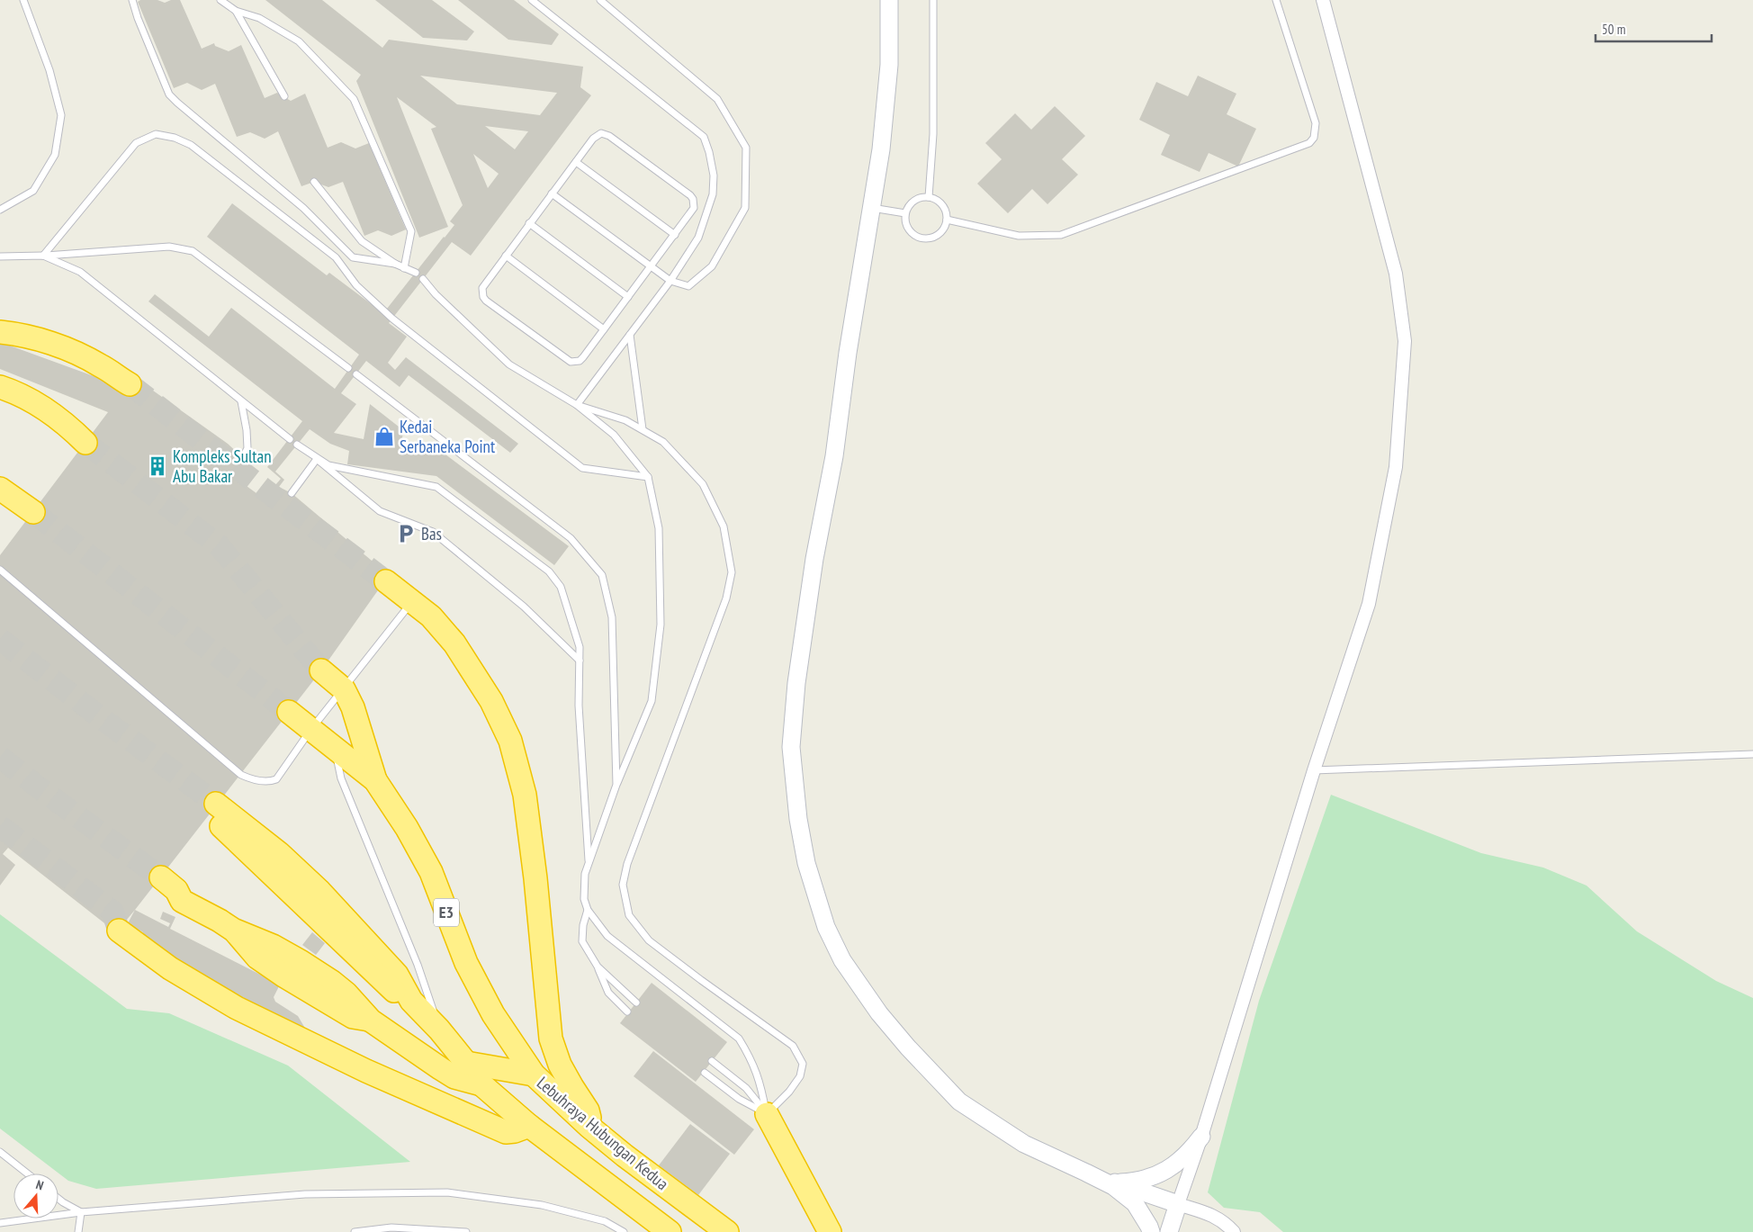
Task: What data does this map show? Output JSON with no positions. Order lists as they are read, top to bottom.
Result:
{
  "streets": {
    "highway": ["E3", "Lebuhraya Hubungan Kedua"]
  },
  "places": {
    "shop": ["Kedai Serbaneka Point"],
    "building": ["Kompleks Sultan Abu Bakar"],
    "parking": ["Bas"]
  },
  "scale_bar": "50 m",
  "north": "top"
}
